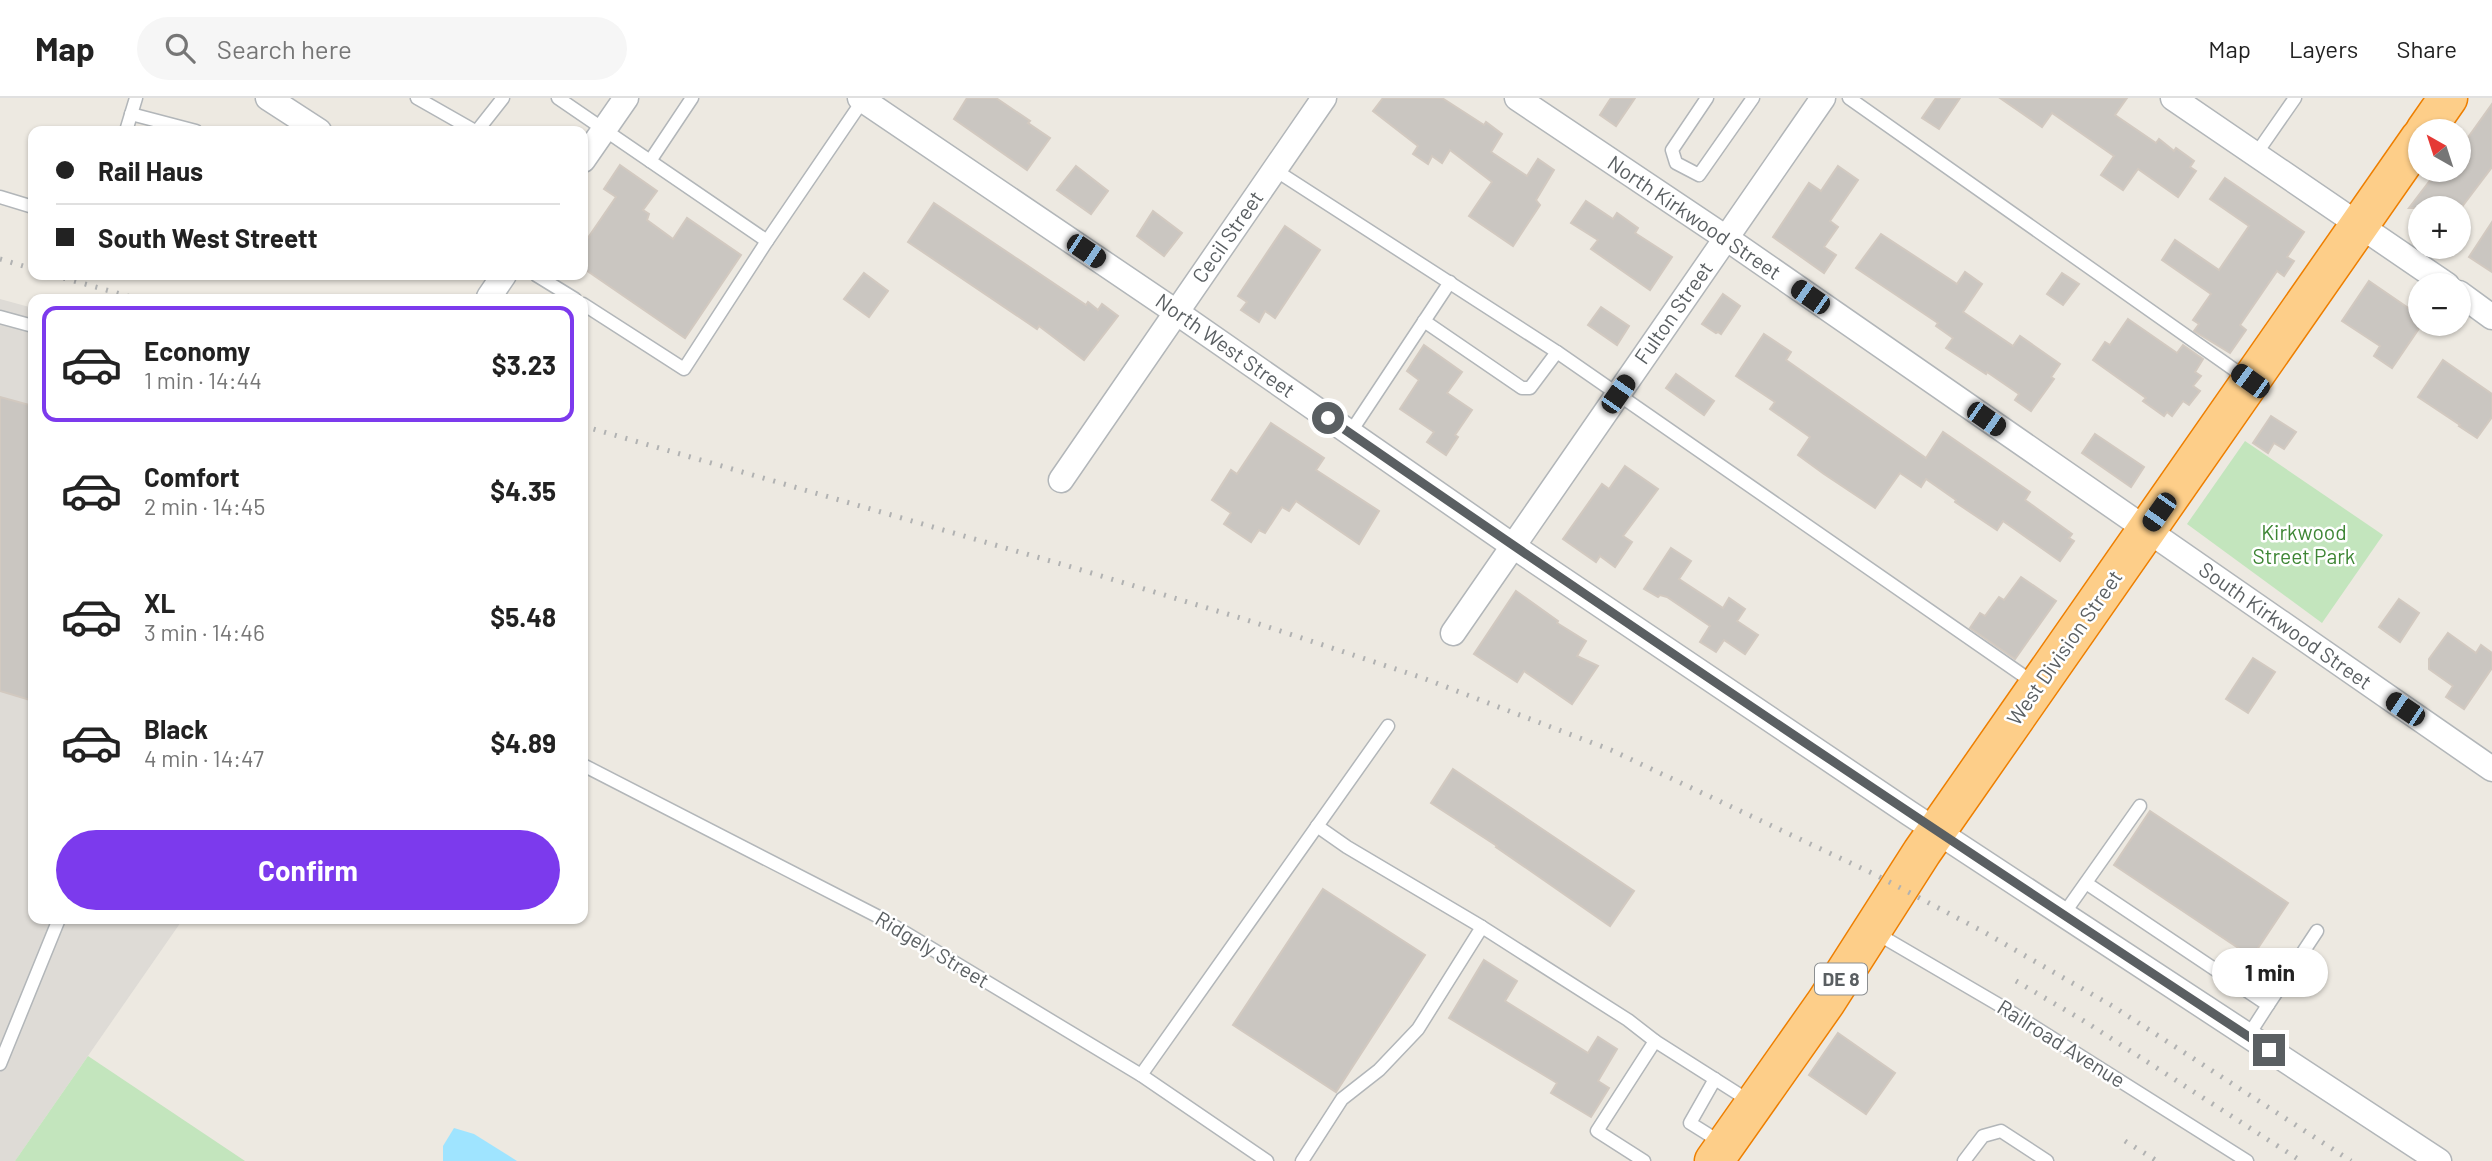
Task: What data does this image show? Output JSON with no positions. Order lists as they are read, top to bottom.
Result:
{
  "streets": {
    "highway": ["West Division Street", "DE 8"],
    "street": [
      "North Kirkwood Street",
      "Cecil Street",
      "Fulton Street",
      "North West Street",
      "South Kirkwood Street"
    ],
    "lane": ["Ridgely Street", "Railroad Avenue"]
  },
  "crossings": [
    ["North Kirkwood Street", "Fulton Street"],
    ["North Kirkwood Street", "South Kirkwood Street"],
    ["North Kirkwood Street", "West Division Street"],
    ["Cecil Street", "North West Street"],
    ["Fulton Street", "North West Street"],
    ["North West Street", "West Division Street"],
    ["South Kirkwood Street", "West Division Street"],
    ["West Division Street", "Railroad Avenue"]
  ],
  "parks": ["Kirkwood Street Park"],
  "north": "top left",
  "page": {
    "header": "Map",
    "search": "Search here",
    "nav": ["Map", "Layers", "Share"],
    "map_buttons": ["+", "−"],
    "banner": ["Rail Haus", "South West Streett"],
    "list": [
      {
        "name": "Economy",
        "note": "1 min · 14:44",
        "value": "$3.23"
      },
      {
        "name": "Comfort",
        "note": "2 min · 14:45",
        "value": "$4.35"
      },
      {
        "name": "XL",
        "note": "3 min · 14:46",
        "value": "$5.48"
      },
      {
        "name": "Black",
        "note": "4 min · 14:47",
        "value": "$4.89"
      }
    ],
    "buttons": "Confirm",
    "bubble": "1 min"
  }
}
